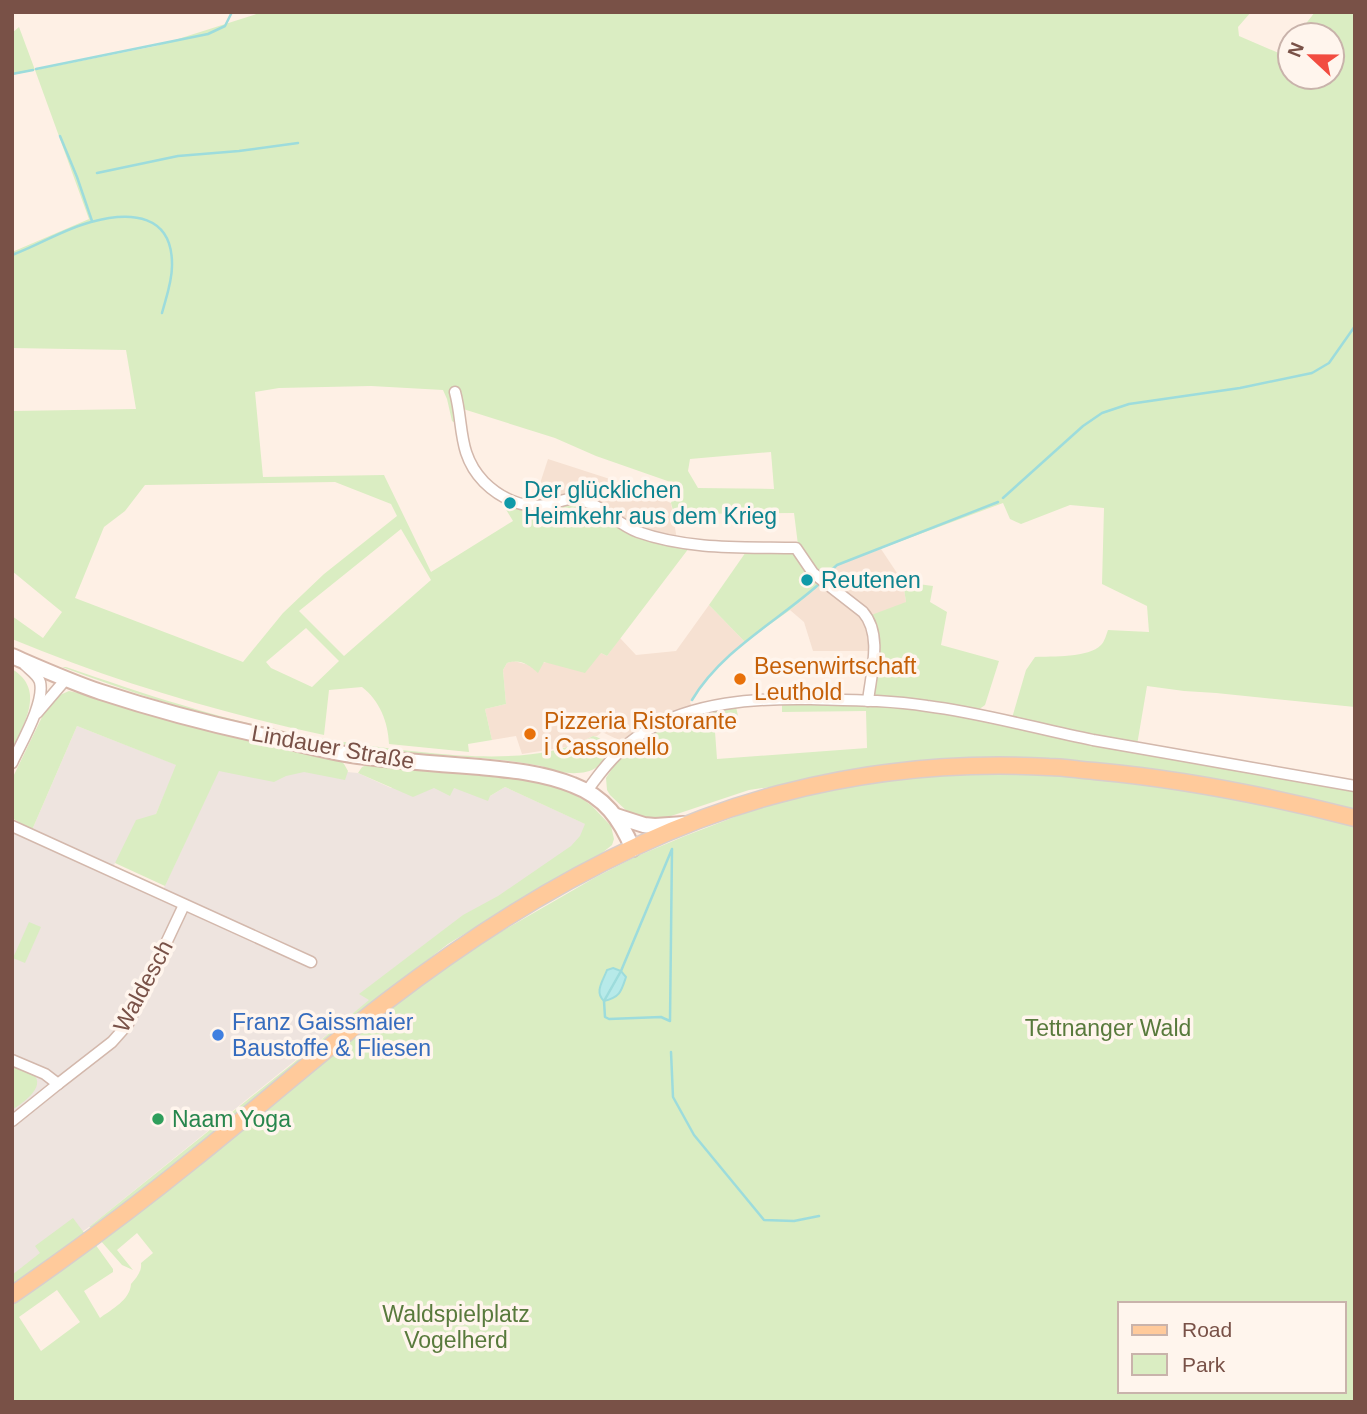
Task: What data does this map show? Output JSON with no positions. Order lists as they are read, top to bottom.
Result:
{
  "streets": {
    "main road": ["Lindauer Straße"],
    "street": ["Waldesch"]
  },
  "parks": ["Tettnanger Wald", "Waldspielplatz Vogelherd"],
  "places": [
    "Der glücklichen Heimkehr aus dem Krieg",
    "Reutenen",
    "Besenwirtschaft Leuthold",
    "Pizzeria Ristorante i Cassonello",
    "Franz Gaissmaier Baustoffe & Fliesen",
    "Naam Yoga"
  ],
  "legend": ["Road", "Park"],
  "north": "left"
}
